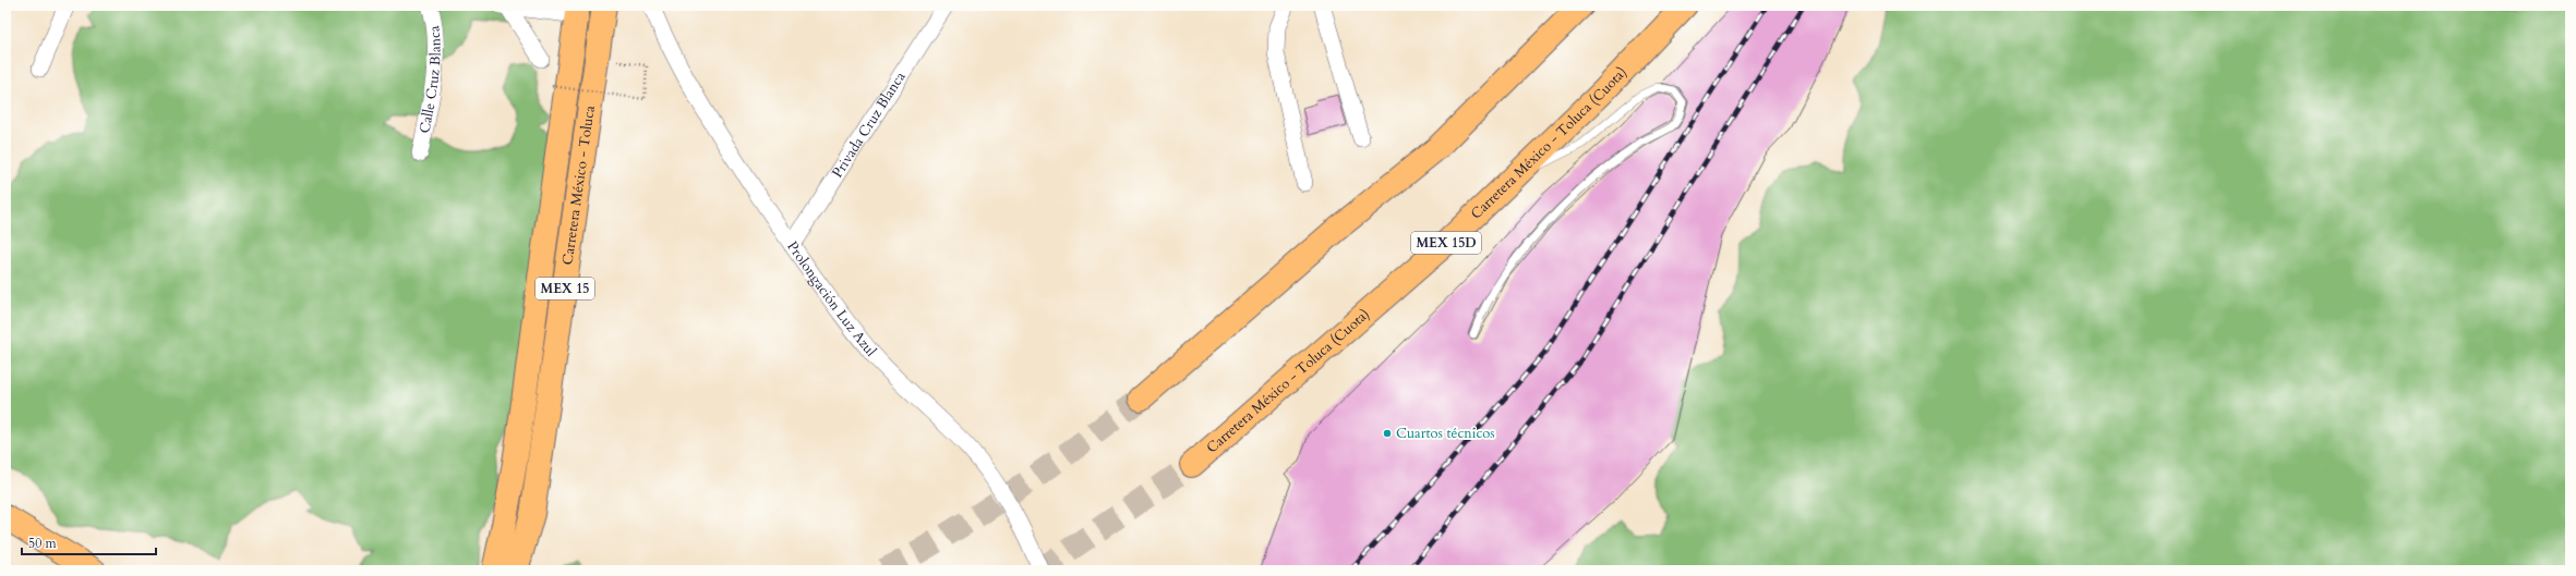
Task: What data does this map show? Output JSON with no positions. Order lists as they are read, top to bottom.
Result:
{
  "streets": {
    "main road": [
      "Carretera México - Toluca (Cuota)",
      "Carretera México - Toluca",
      "MEX 15D",
      "MEX 15"
    ],
    "street": ["Calle Cruz Blanca", "Privada Cruz Blanca", "Prolongación Luz Azul"]
  },
  "crossings": [
    ["Privada Cruz Blanca", "Prolongación Luz Azul"]
  ],
  "places": ["Cuartos técnicos"],
  "scale_bar": "50 m"
}
